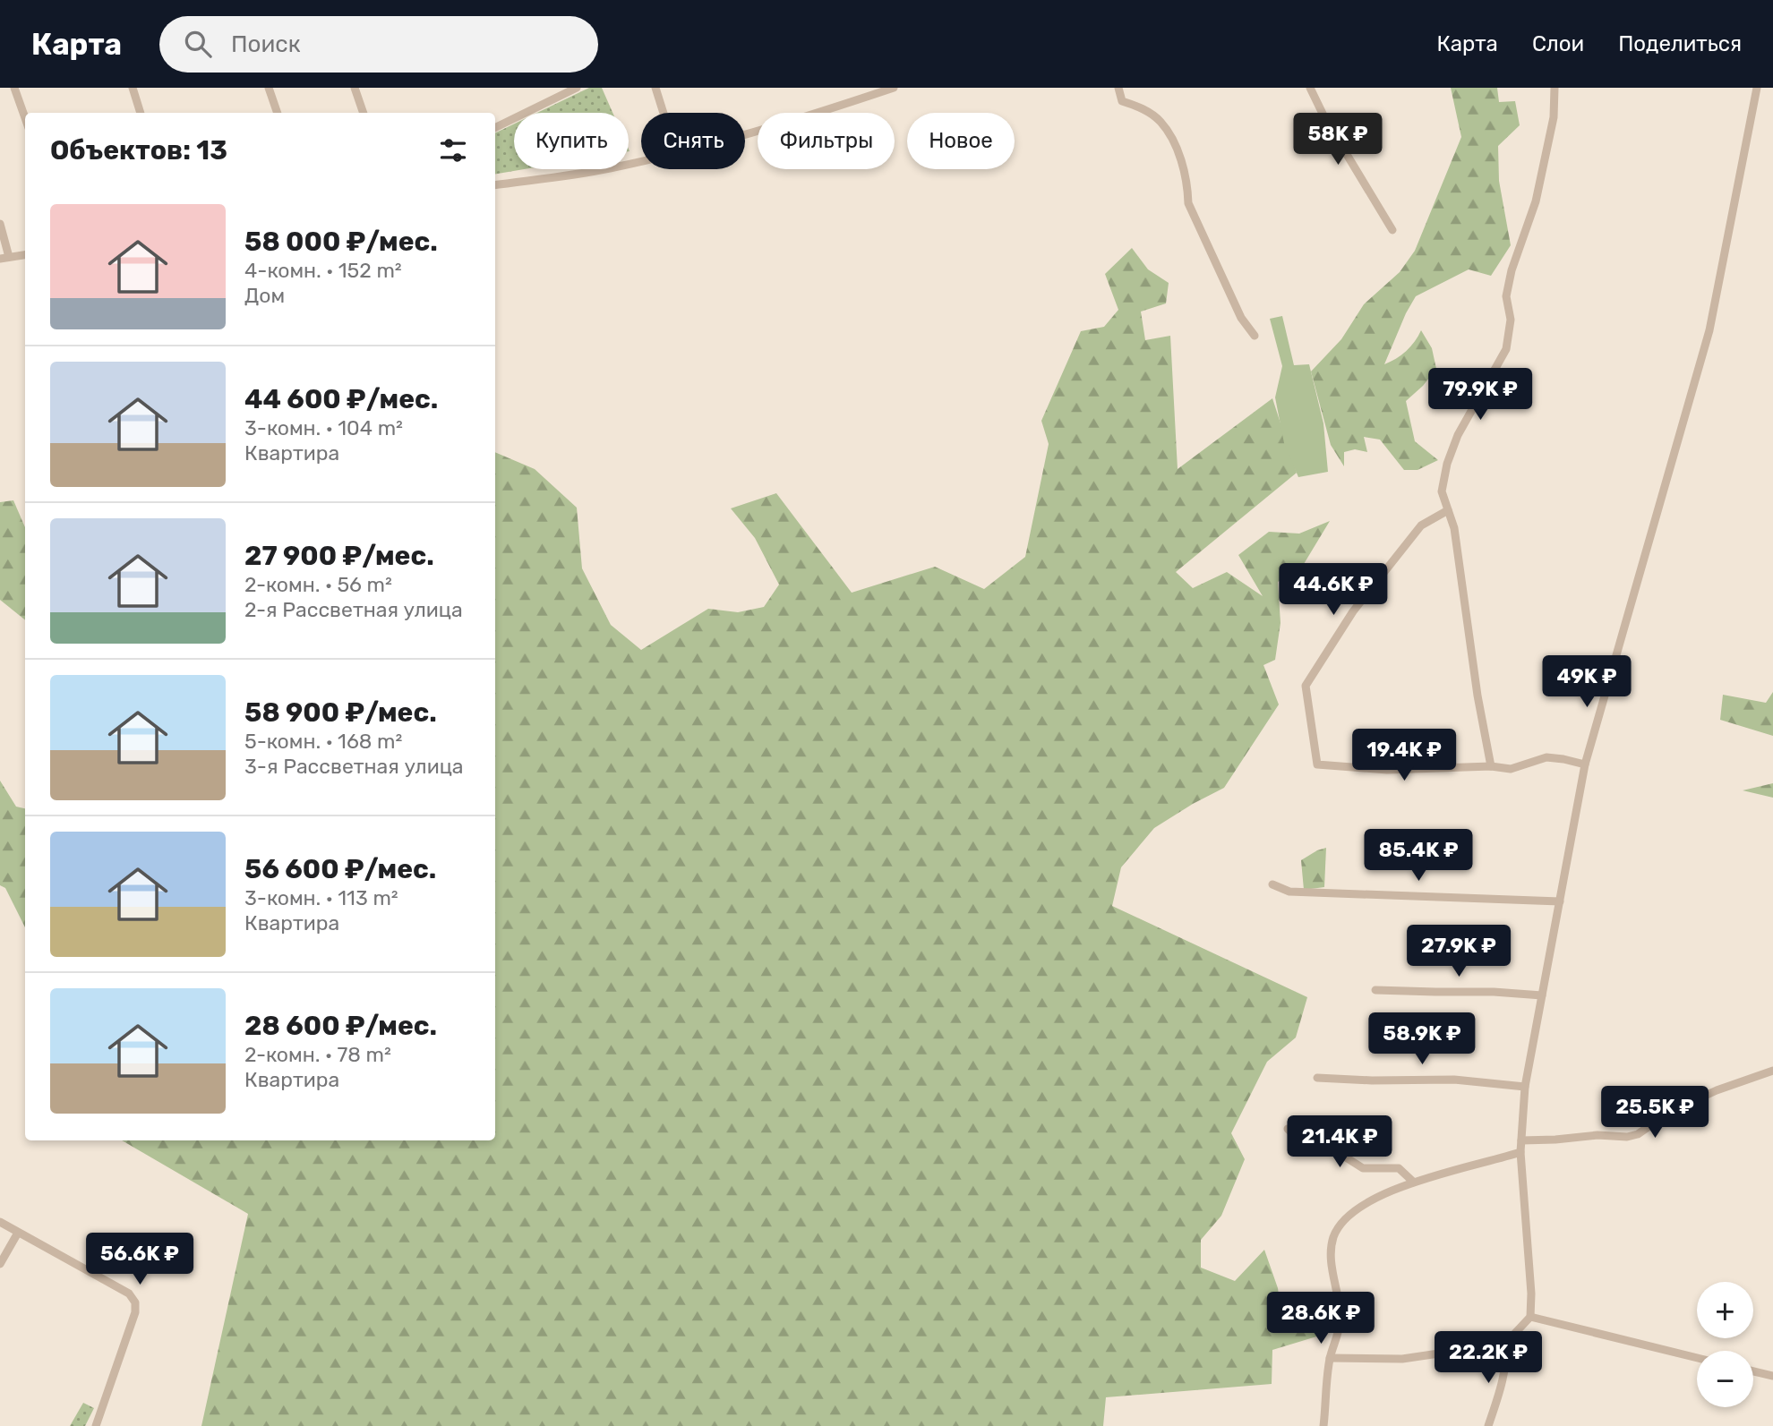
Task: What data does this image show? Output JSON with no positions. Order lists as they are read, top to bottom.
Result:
{
  "page": {
    "header": "Карта",
    "search": "Поиск",
    "nav": ["Карта", "Слои", "Поделиться"],
    "price": [
      "58K ₽",
      "79.9K ₽",
      "44.6K ₽",
      "49K ₽",
      "19.4K ₽",
      "85.4K ₽",
      "27.9K ₽",
      "58.9K ₽",
      "25.5K ₽",
      "21.4K ₽",
      "56.6K ₽",
      "28.6K ₽",
      "22.2K ₽"
    ],
    "chip": [
      "Купить",
      "Снять",
      "Фильтры",
      "Новое"
    ],
    "heading": "Объектов: 13",
    "list": [
      {
        "name": "58 000 ₽/мес.",
        "note": "4-комн. · 152 m² · Дом"
      },
      {
        "name": "44 600 ₽/мес.",
        "note": "3-комн. · 104 m² · Квартира"
      },
      {
        "name": "27 900 ₽/мес.",
        "note": "2-комн. · 56 m² · 2-я Рассветная улица"
      },
      {
        "name": "58 900 ₽/мес.",
        "note": "5-комн. · 168 m² · 3-я Рассветная улица"
      },
      {
        "name": "56 600 ₽/мес.",
        "note": "3-комн. · 113 m² · Квартира"
      },
      {
        "name": "28 600 ₽/мес.",
        "note": "2-комн. · 78 m² · Квартира"
      }
    ],
    "map_buttons": ["+", "−"]
  }
}
